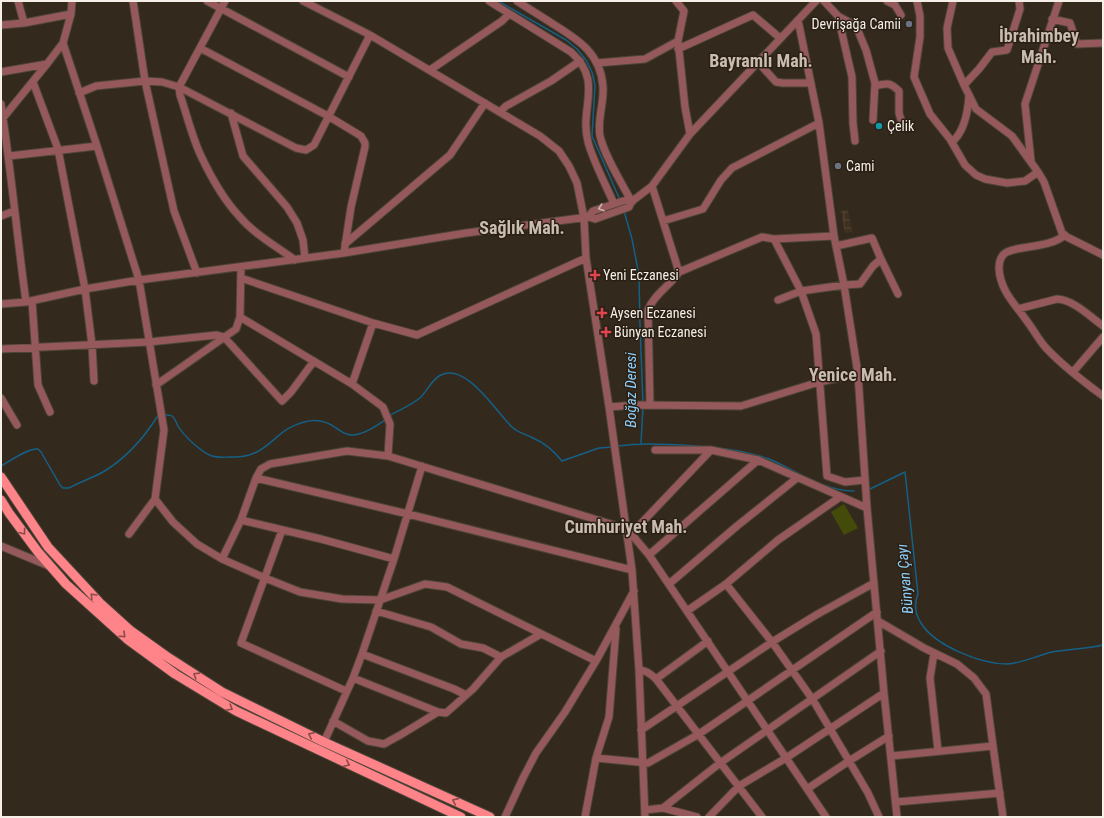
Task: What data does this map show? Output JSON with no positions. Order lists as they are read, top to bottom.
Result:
{
  "districts": [
    "İbrahimbey Mah.",
    "Bayramlı Mah.",
    "Sağlık Mah.",
    "Yenice Mah.",
    "Cumhuriyet Mah."
  ],
  "water": ["Boğaz Deresi", "Bünyan Çayı"],
  "places": {
    "other": ["Devrişağa Camii", "Çelik", "Cami"],
    "health": ["Yeni Eczanesi", "Aysen Eczanesi", "Bünyan Eczanesi"]
  }
}
